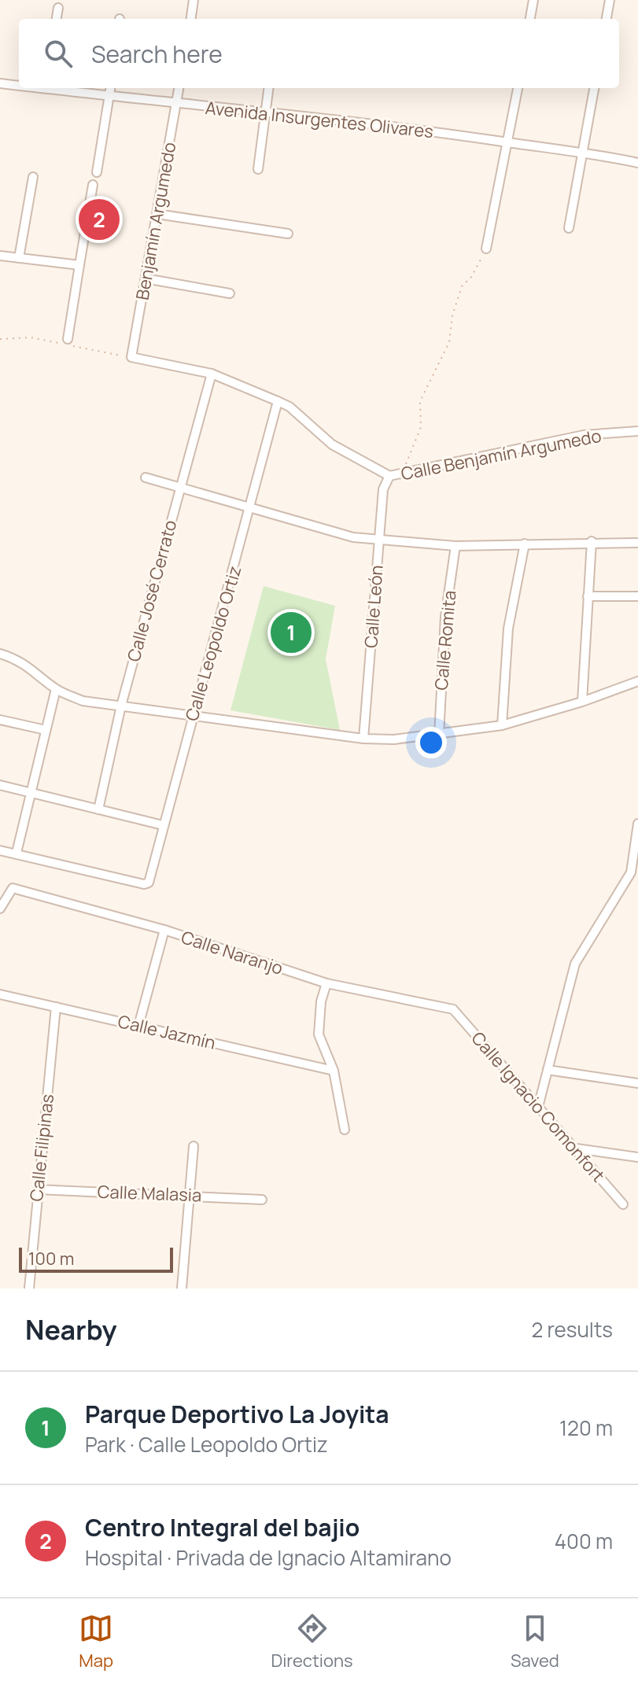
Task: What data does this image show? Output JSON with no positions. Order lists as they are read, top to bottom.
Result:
{
  "streets": {
    "street": [
      "Avenida Insurgentes Olivares",
      "Benjamín Argumedo",
      "Calle Benjamín Argumedo",
      "Calle José Cerrato",
      "Calle León",
      "Calle Romita",
      "Calle Leopoldo Ortiz",
      "Calle Naranjo",
      "Calle Jazmín",
      "Calle Ignacio Comonfort",
      "Calle Filipinas",
      "Calle Malasia"
    ]
  },
  "crossings": [
    ["Avenida Insurgentes Olivares", "Benjamín Argumedo"],
    ["Benjamín Argumedo", "Calle Benjamín Argumedo"],
    ["Calle Benjamín Argumedo", "Calle José Cerrato"],
    ["Calle Benjamín Argumedo", "Calle León"],
    ["Calle Benjamín Argumedo", "Calle Leopoldo Ortiz"],
    ["Calle Naranjo", "Calle Ignacio Comonfort"],
    ["Calle Jazmín", "Calle Filipinas"],
    ["Calle Filipinas", "Calle Malasia"]
  ],
  "scale_bar": "100 m",
  "page": {
    "search": "Search here",
    "pins": ["2", "1"],
    "scale": "100 m",
    "heading": ["Nearby", "2 results"],
    "list": [
      {
        "mark": "1",
        "name": "Parque Deportivo La Joyita",
        "note": "Park · Calle Leopoldo Ortiz",
        "value": "120 m"
      },
      {
        "mark": "2",
        "name": "Centro Integral del bajio",
        "note": "Hospital · Privada de Ignacio Altamirano",
        "value": "400 m"
      }
    ],
    "nav": ["Map", "Directions", "Saved"]
  }
}
